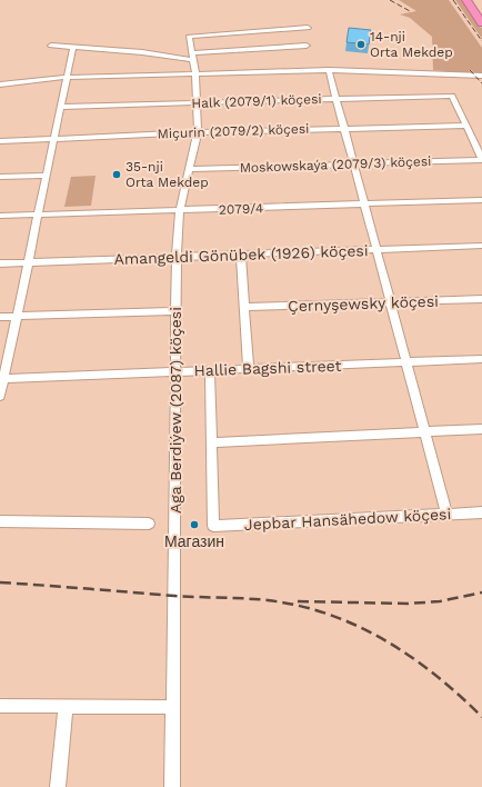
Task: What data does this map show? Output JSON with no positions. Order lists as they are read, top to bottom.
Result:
{
  "streets": {
    "street": [
      "Halk (2079/1) köçesi",
      "Miçurin (2079/2) köçesi",
      "Moskowskaýa (2079/3) köçesi",
      "2079/4",
      "Amangeldi Gönübek (1926) köçesi",
      "Çernyşewsky köçesi",
      "Hallie Bagshi street",
      "Aga Berdiýew (2087) köçesi",
      "Jepbar Hansähedow köçesi"
    ]
  },
  "crossings": [
    ["Halk (2079/1) köçesi", "Miçurin (2079/2) köçesi"],
    ["Halk (2079/1) köçesi", "Aga Berdiýew (2087) köçesi"],
    ["Miçurin (2079/2) köçesi", "Aga Berdiýew (2087) köçesi"],
    ["Moskowskaýa (2079/3) köçesi", "Aga Berdiýew (2087) köçesi"],
    ["2079/4", "Aga Berdiýew (2087) köçesi"],
    ["Amangeldi Gönübek (1926) köçesi", "Aga Berdiýew (2087) köçesi"],
    ["Hallie Bagshi street", "Aga Berdiýew (2087) köçesi"]
  ],
  "places": ["14-nji Orta Mekdep", "35-nji Orta Mekdep", "Магазин"]
}
